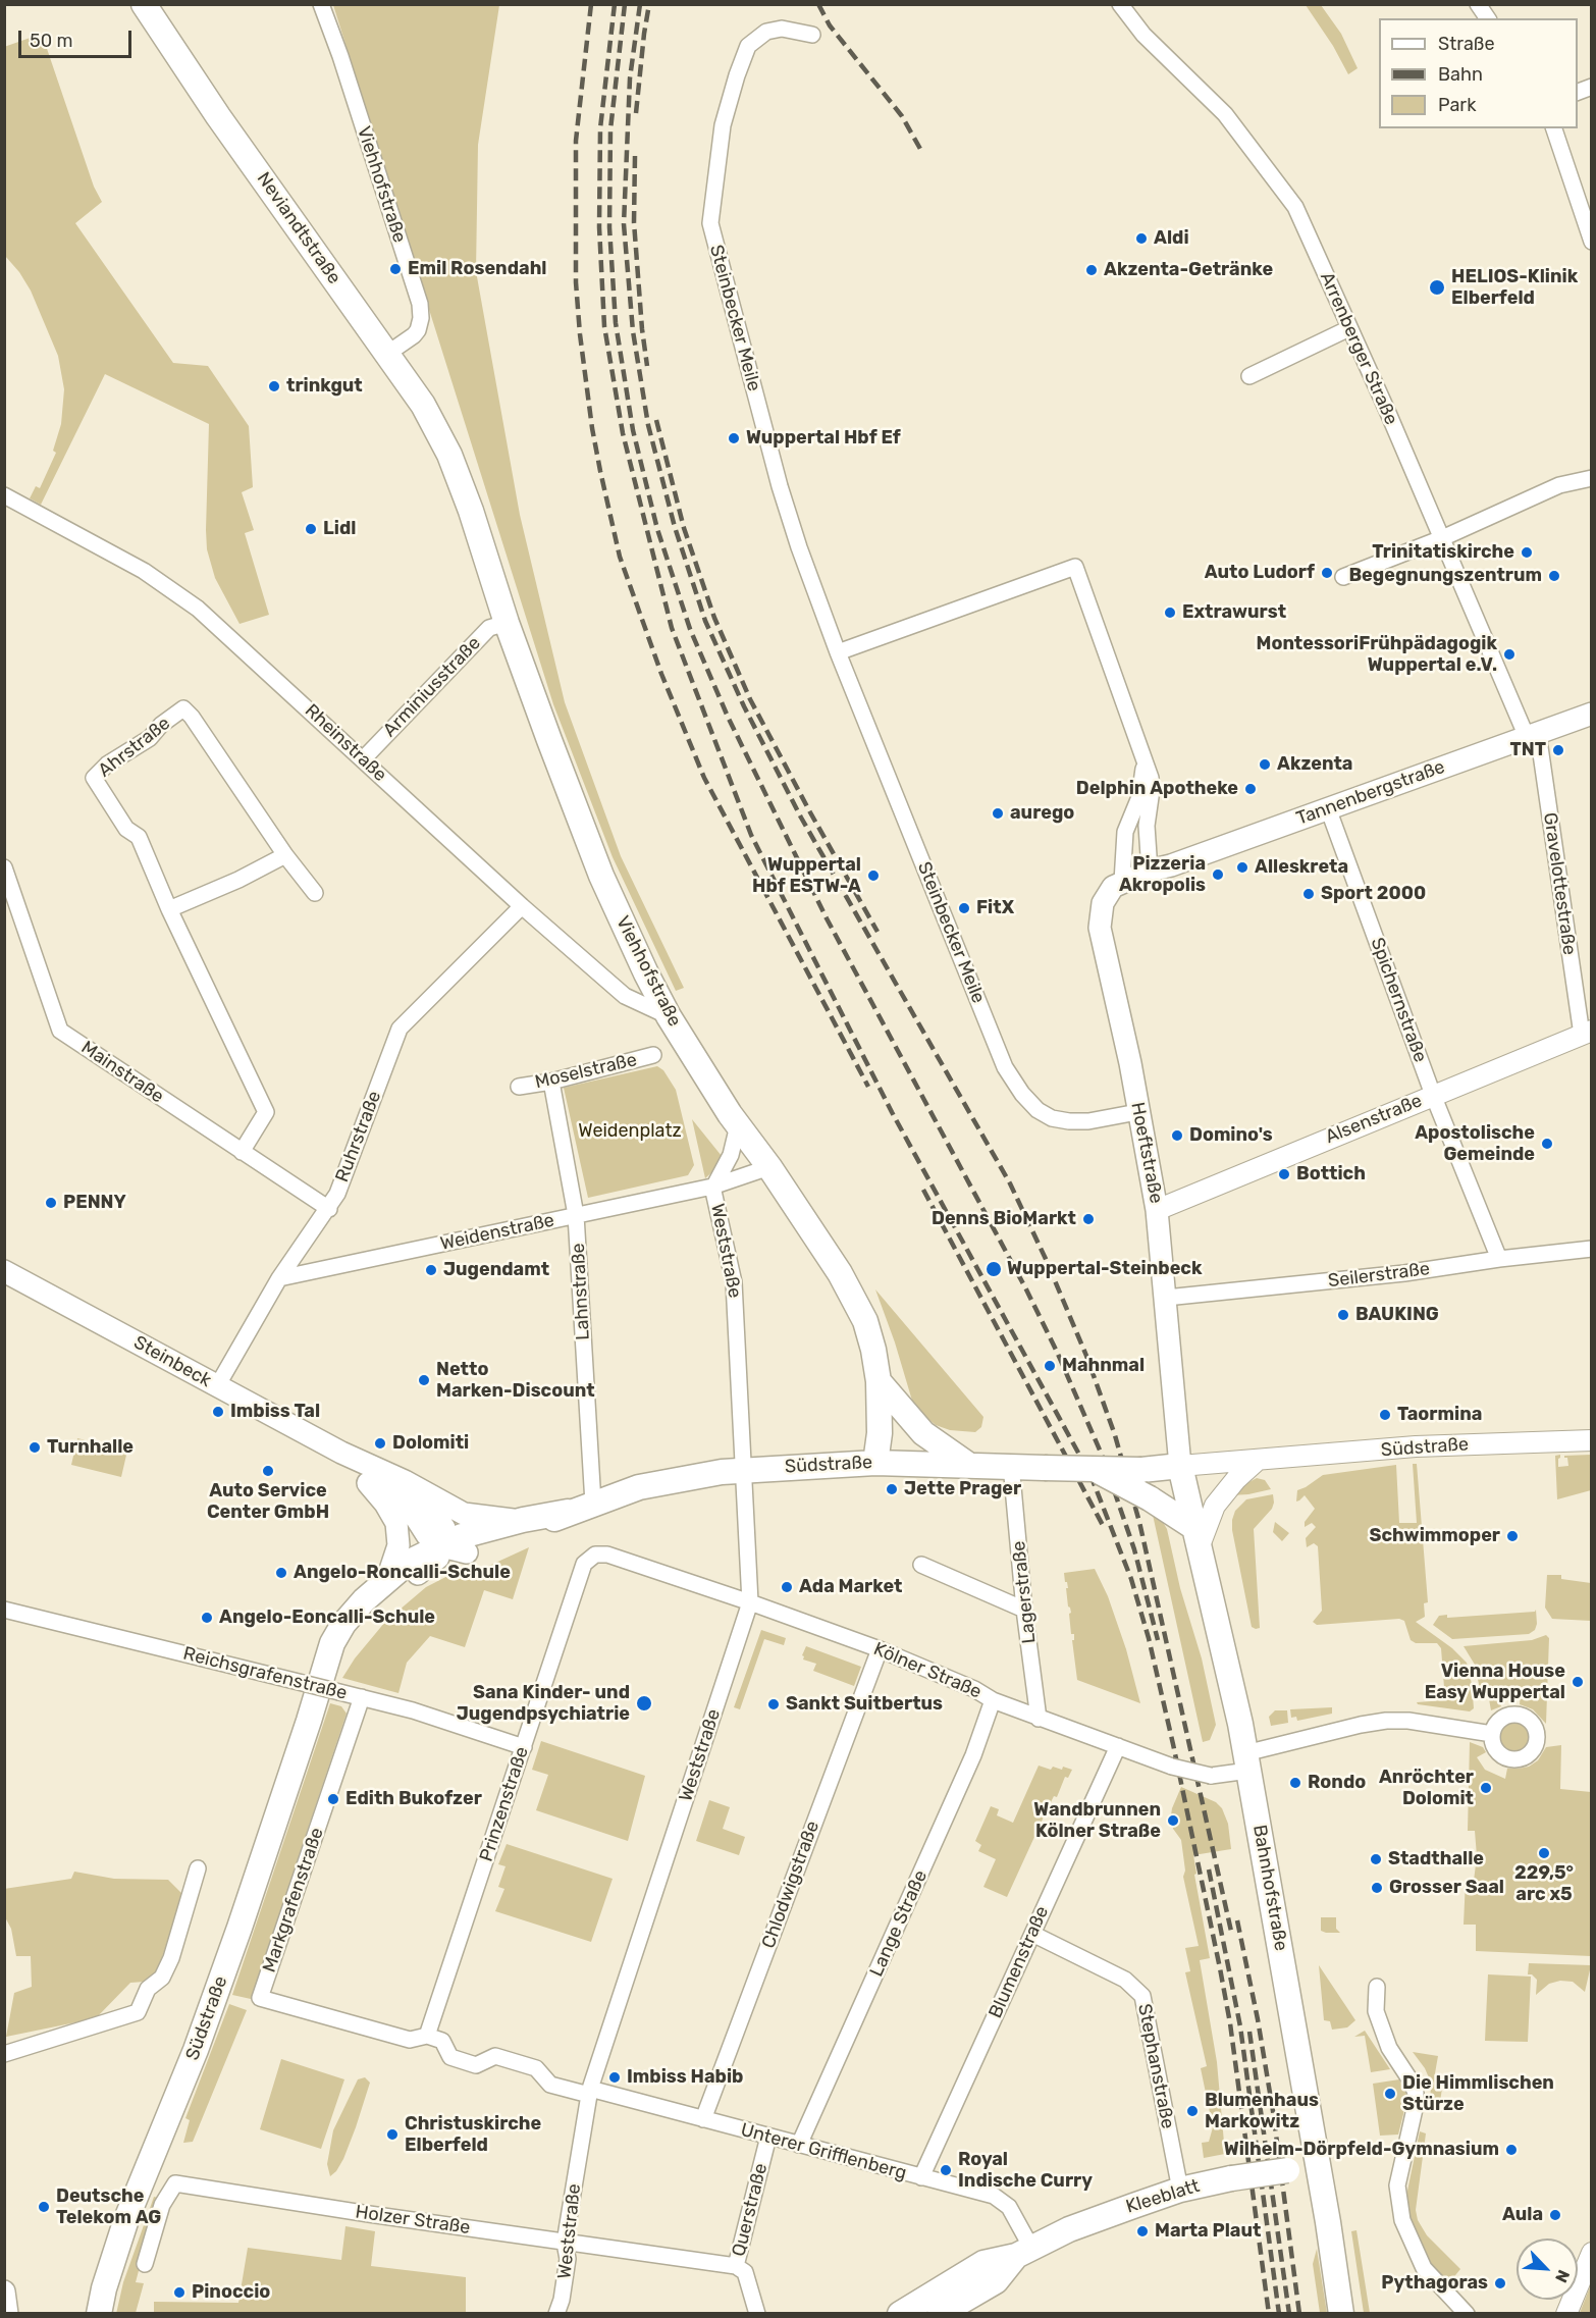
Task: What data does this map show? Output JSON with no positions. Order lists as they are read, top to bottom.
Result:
{
  "streets": {
    "main road": [
      "Viehhofstraße",
      "Neviandtstraße",
      "Tannenbergstraße",
      "Hoeftstraße",
      "Steinbeck",
      "Südstraße",
      "Bahnhofstraße",
      "Kleeblatt"
    ],
    "street": [
      "Steinbecker Meile",
      "Arrenberger Straße",
      "Arminiusstraße",
      "Rheinstraße",
      "Ahrstraße",
      "Gravelottestraße",
      "Spichernstraße",
      "Moselstraße",
      "Mainstraße",
      "Alsenstraße",
      "Ruhrstraße",
      "Weidenstraße",
      "Weststraße",
      "Seilerstraße",
      "Lahnstraße",
      "Lagerstraße",
      "Kölner Straße",
      "Reichsgrafenstraße",
      "Prinzenstraße",
      "Chlodwigstraße",
      "Markgrafenstraße",
      "Lange Straße",
      "Blumenstraße",
      "Stephanstraße",
      "Unterer Grifflenberg",
      "Querstraße",
      "Holzer Straße"
    ]
  },
  "crossings": [
    ["Viehhofstraße", "Neviandtstraße"],
    ["Viehhofstraße", "Arminiusstraße"],
    ["Viehhofstraße", "Rheinstraße"],
    ["Viehhofstraße", "Weidenstraße"],
    ["Viehhofstraße", "Südstraße"],
    ["Steinbecker Meile", "Hoeftstraße"],
    ["Arrenberger Straße", "Tannenbergstraße"],
    ["Arrenberger Straße", "Gravelottestraße"],
    ["Arminiusstraße", "Rheinstraße"],
    ["Rheinstraße", "Ruhrstraße"],
    ["Ahrstraße", "Mainstraße"],
    ["Tannenbergstraße", "Gravelottestraße"],
    ["Tannenbergstraße", "Spichernstraße"],
    ["Tannenbergstraße", "Hoeftstraße"],
    ["Gravelottestraße", "Alsenstraße"],
    ["Spichernstraße", "Alsenstraße"],
    ["Spichernstraße", "Seilerstraße"],
    ["Moselstraße", "Lahnstraße"],
    ["Mainstraße", "Ruhrstraße"],
    ["Alsenstraße", "Hoeftstraße"],
    ["Ruhrstraße", "Weidenstraße"],
    ["Ruhrstraße", "Steinbeck"],
    ["Hoeftstraße", "Seilerstraße"],
    ["Hoeftstraße", "Südstraße"],
    ["Hoeftstraße", "Bahnhofstraße"],
    ["Weidenstraße", "Weststraße"],
    ["Weidenstraße", "Lahnstraße"],
    ["Weststraße", "Südstraße"],
    ["Weststraße", "Kölner Straße"],
    ["Weststraße", "Unterer Grifflenberg"],
    ["Weststraße", "Holzer Straße"],
    ["Lahnstraße", "Südstraße"],
    ["Südstraße", "Lagerstraße"],
    ["Südstraße", "Bahnhofstraße"],
    ["Lagerstraße", "Kölner Straße"],
    ["Kölner Straße", "Prinzenstraße"],
    ["Kölner Straße", "Chlodwigstraße"],
    ["Kölner Straße", "Bahnhofstraße"],
    ["Kölner Straße", "Lange Straße"],
    ["Kölner Straße", "Blumenstraße"],
    ["Reichsgrafenstraße", "Prinzenstraße"],
    ["Reichsgrafenstraße", "Markgrafenstraße"],
    ["Prinzenstraße", "Markgrafenstraße"],
    ["Prinzenstraße", "Unterer Grifflenberg"],
    ["Chlodwigstraße", "Unterer Grifflenberg"],
    ["Bahnhofstraße", "Kleeblatt"],
    ["Markgrafenstraße", "Unterer Grifflenberg"],
    ["Lange Straße", "Unterer Grifflenberg"],
    ["Blumenstraße", "Stephanstraße"],
    ["Blumenstraße", "Unterer Grifflenberg"],
    ["Stephanstraße", "Kleeblatt"],
    ["Unterer Grifflenberg", "Kleeblatt"],
    ["Unterer Grifflenberg", "Querstraße"],
    ["Querstraße", "Holzer Straße"]
  ],
  "parks": ["Weidenplatz"],
  "places": [
    "Aldi",
    "Emil Rosendahl",
    "Akzenta-Getränke",
    "HELIOS-Klinik Elberfeld",
    "trinkgut",
    "Wuppertal Hbf Ef",
    "Lidl",
    "Trinitatiskirche",
    "Auto Ludorf",
    "Begegnungszentrum",
    "Extrawurst",
    "MontessoriFrühpädagogik Wuppertal e.V.",
    "TNT",
    "Akzenta",
    "Delphin Apotheke",
    "aurego",
    "Alleskreta",
    "Pizzeria Akropolis",
    "Wuppertal Hbf ESTW-A",
    "Sport 2000",
    "FitX",
    "Domino's",
    "Apostolische Gemeinde",
    "Bottich",
    "PENNY",
    "Denns BioMarkt",
    "Wuppertal-Steinbeck",
    "Jugendamt",
    "BAUKING",
    "Mahnmal",
    "Netto Marken-Discount",
    "Imbiss Tal",
    "Taormina",
    "Dolomiti",
    "Turnhalle",
    "Auto Service Center GmbH",
    "Jette Prager",
    "Schwimmoper",
    "Angelo-Roncalli-Schule",
    "Ada Market",
    "Angelo-Eoncalli-Schule",
    "Vienna House Easy Wuppertal",
    "Sana Kinder- und Jugendpsychiatrie",
    "Sankt Suitbertus",
    "Rondo",
    "Anröchter Dolomit",
    "Edith Bukofzer",
    "Wandbrunnen Kölner Straße",
    "229,5° arc x5",
    "Stadthalle",
    "Grosser Saal",
    "Imbiss Habib",
    "Die Himmlischen Stürze",
    "Blumenhaus Markowitz",
    "Christuskirche Elberfeld",
    "Wilhelm-Dörpfeld-Gymnasium",
    "Royal Indische Curry",
    "Deutsche Telekom AG",
    "Aula",
    "Marta Plaut",
    "Pythagoras",
    "Pinoccio"
  ],
  "legend": ["Straße", "Bahn", "Park"],
  "scale_bar": "50 m",
  "north": "bottom right"
}
